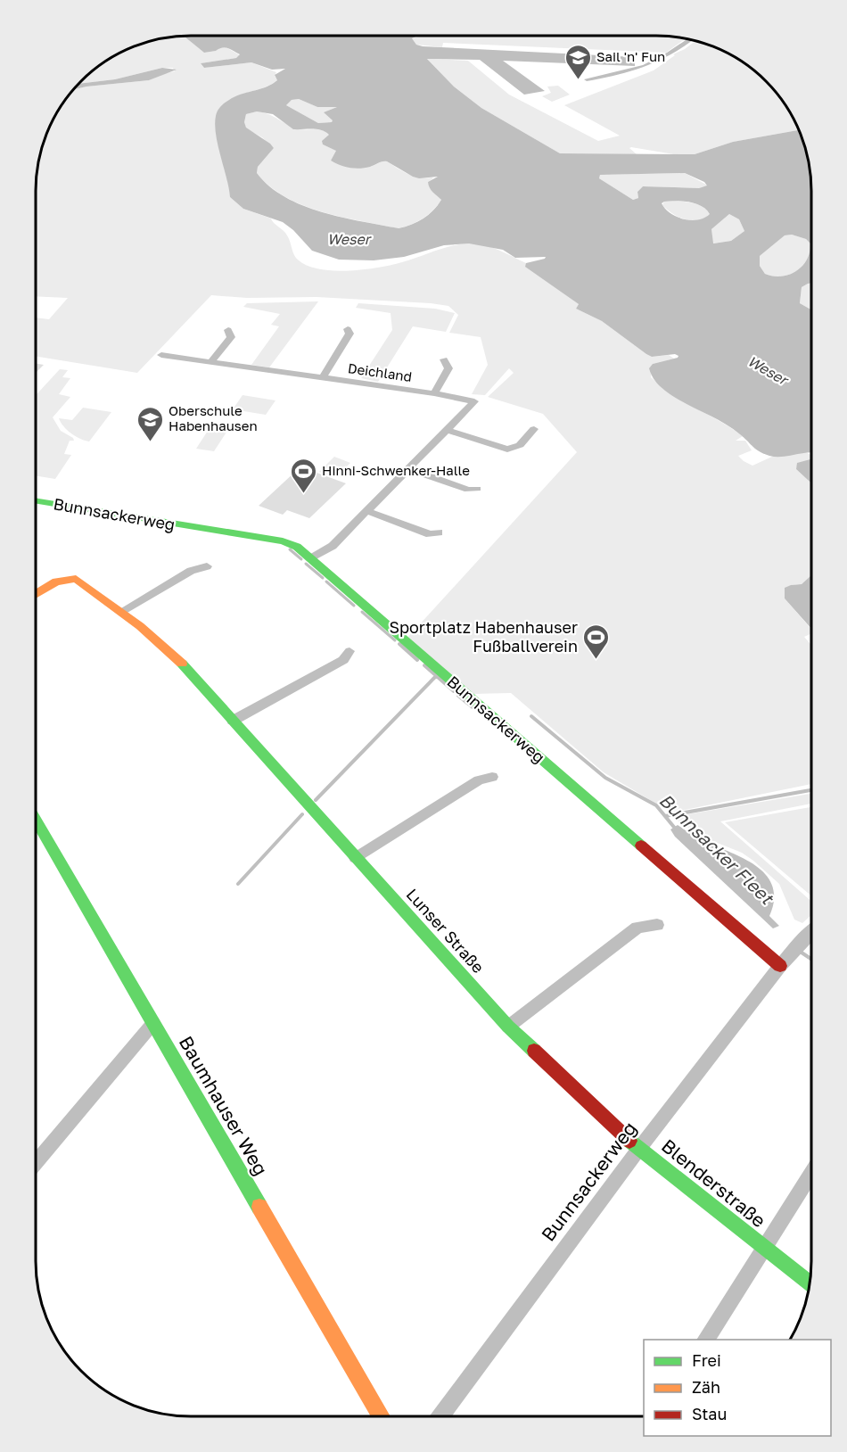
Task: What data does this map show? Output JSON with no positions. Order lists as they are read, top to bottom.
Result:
{
  "streets": {
    "street": [
      "Deichland",
      "Bunnsackerweg",
      "Lunser Straße",
      "Baumhauser Weg",
      "Blenderstraße"
    ]
  },
  "crossings": [
    ["Deichland", "Bunnsackerweg"],
    ["Bunnsackerweg", "Lunser Straße"],
    ["Bunnsackerweg", "Blenderstraße"],
    ["Lunser Straße", "Blenderstraße"]
  ],
  "water": ["Weser", "Bunnsacker Fleet"],
  "places": {
    "school or university": ["Sail 'n' Fun", "Oberschule Habenhausen"],
    "sports": ["Hinni-Schwenker-Halle", "Sportplatz Habenhauser Fußballverein"]
  },
  "legend": ["Frei", "Zäh", "Stau"]
}
